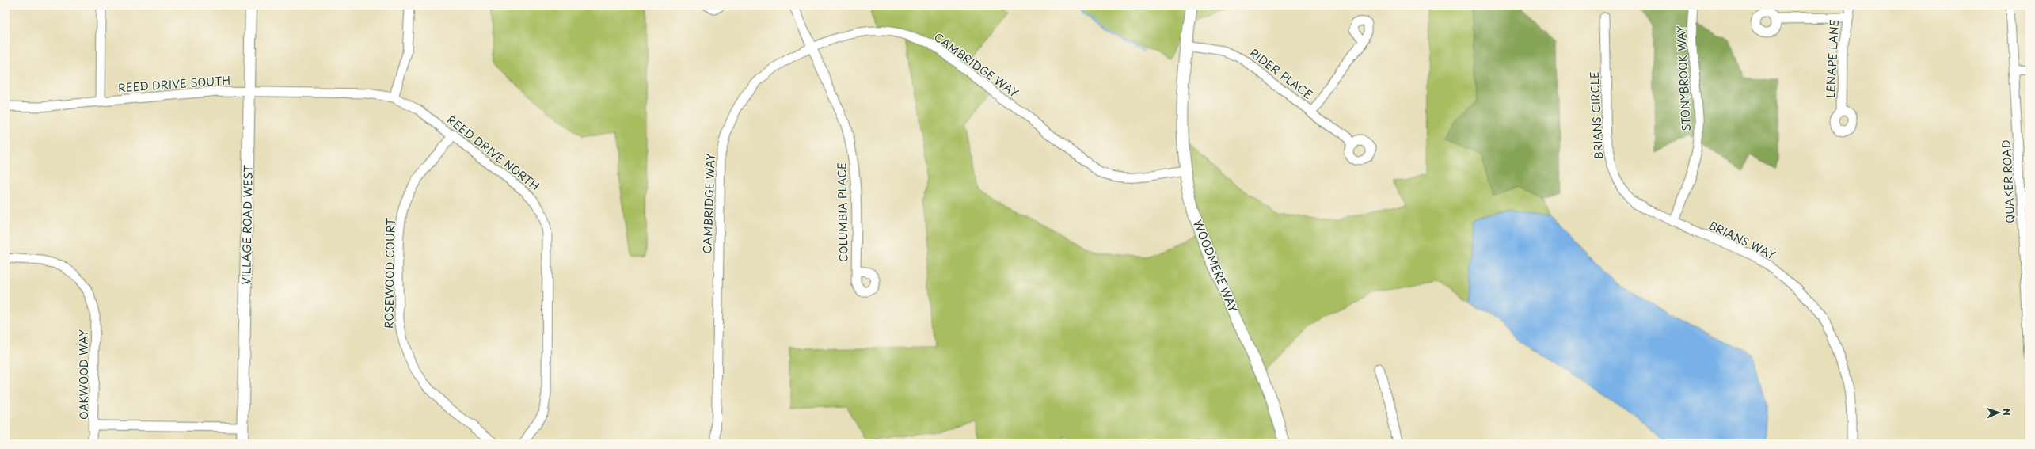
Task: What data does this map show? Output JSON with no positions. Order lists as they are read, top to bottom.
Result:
{
  "streets": {
    "street": [
      "LENAPE LANE",
      "CAMBRIDGE WAY",
      "RIDER PLACE",
      "STONYBROOK WAY",
      "REED DRIVE SOUTH",
      "BRIANS CIRCLE",
      "REED DRIVE NORTH",
      "QUAKER ROAD",
      "COLUMBIA PLACE",
      "VILLAGE ROAD WEST",
      "BRIANS WAY",
      "WOODMERE WAY",
      "ROSEWOOD COURT",
      "OAKWOOD WAY"
    ]
  },
  "crossings": [
    ["CAMBRIDGE WAY", "COLUMBIA PLACE"],
    ["CAMBRIDGE WAY", "WOODMERE WAY"],
    ["RIDER PLACE", "WOODMERE WAY"],
    ["STONYBROOK WAY", "BRIANS CIRCLE"],
    ["STONYBROOK WAY", "BRIANS WAY"],
    ["REED DRIVE SOUTH", "REED DRIVE NORTH"],
    ["REED DRIVE SOUTH", "VILLAGE ROAD WEST"],
    ["BRIANS CIRCLE", "BRIANS WAY"],
    ["REED DRIVE NORTH", "VILLAGE ROAD WEST"],
    ["REED DRIVE NORTH", "ROSEWOOD COURT"],
    ["VILLAGE ROAD WEST", "OAKWOOD WAY"]
  ],
  "north": "right"
}
